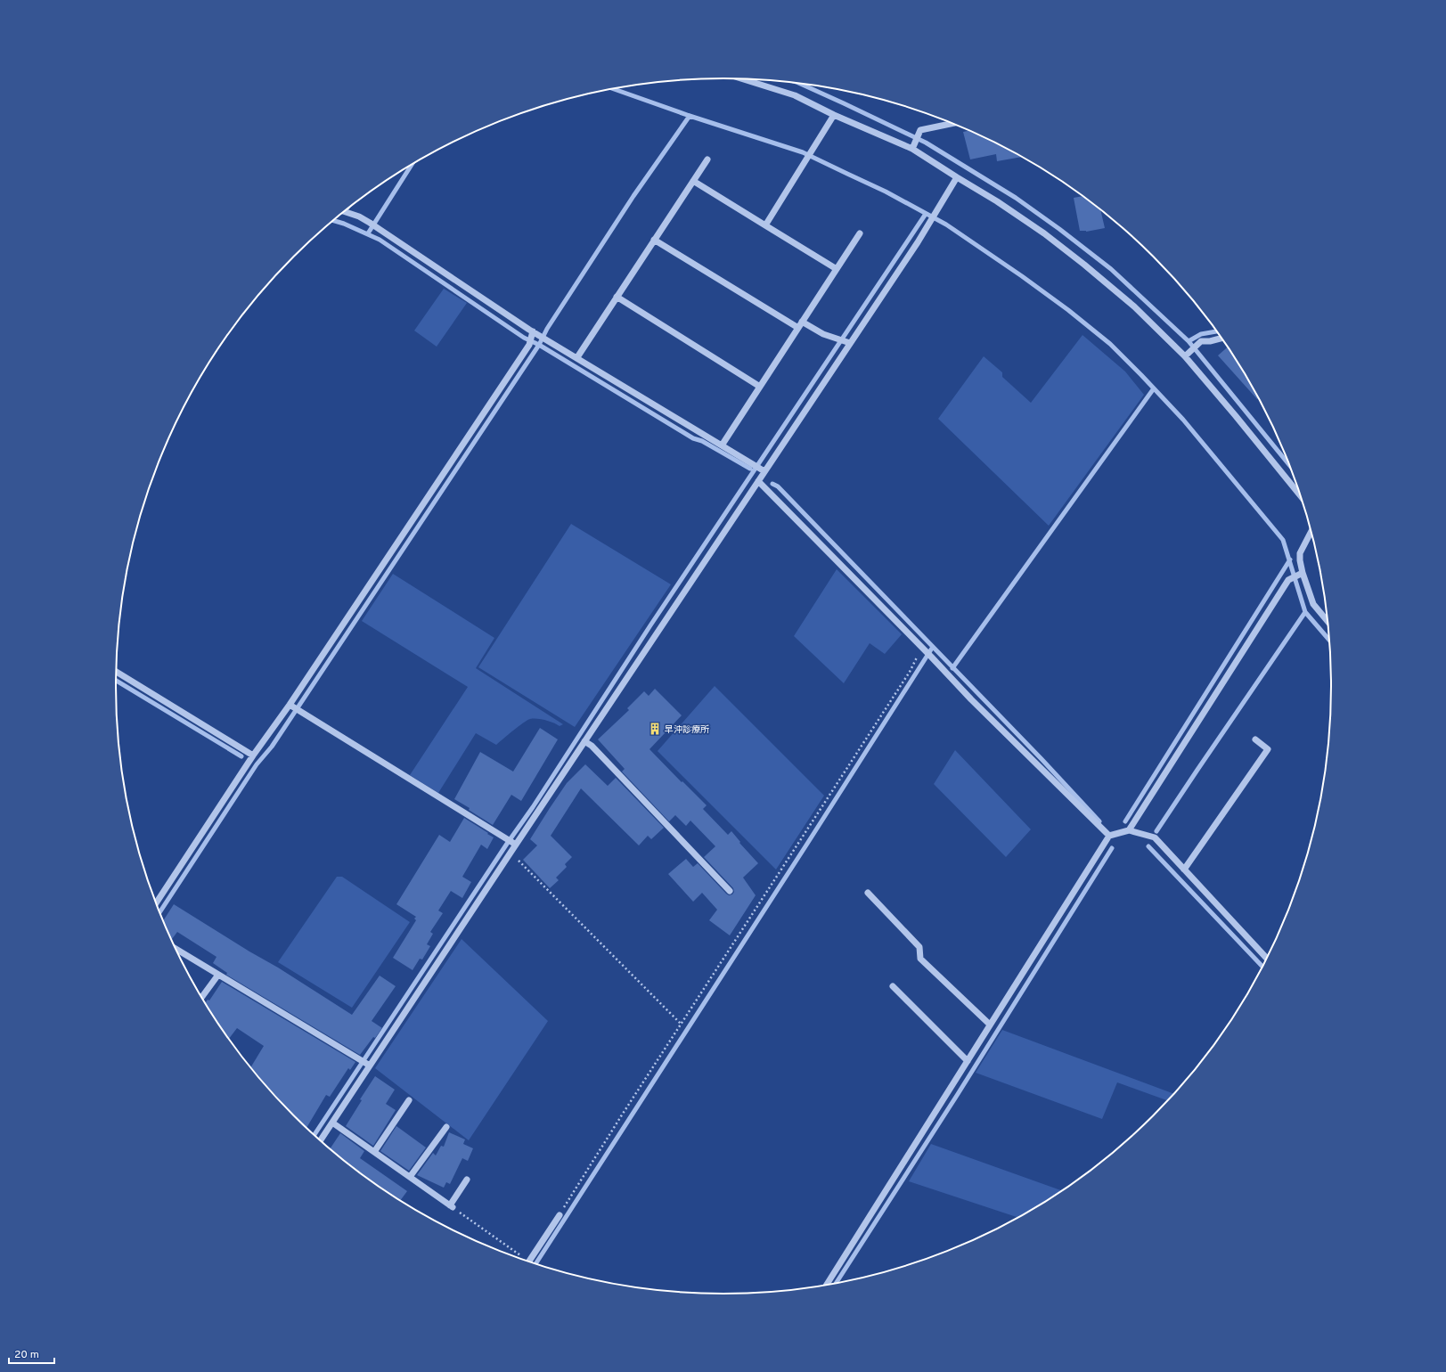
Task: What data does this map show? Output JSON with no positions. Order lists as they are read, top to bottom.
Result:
{
  "places": {
    "building": ["早沖診療所"]
  },
  "scale_bar": "20 m"
}
